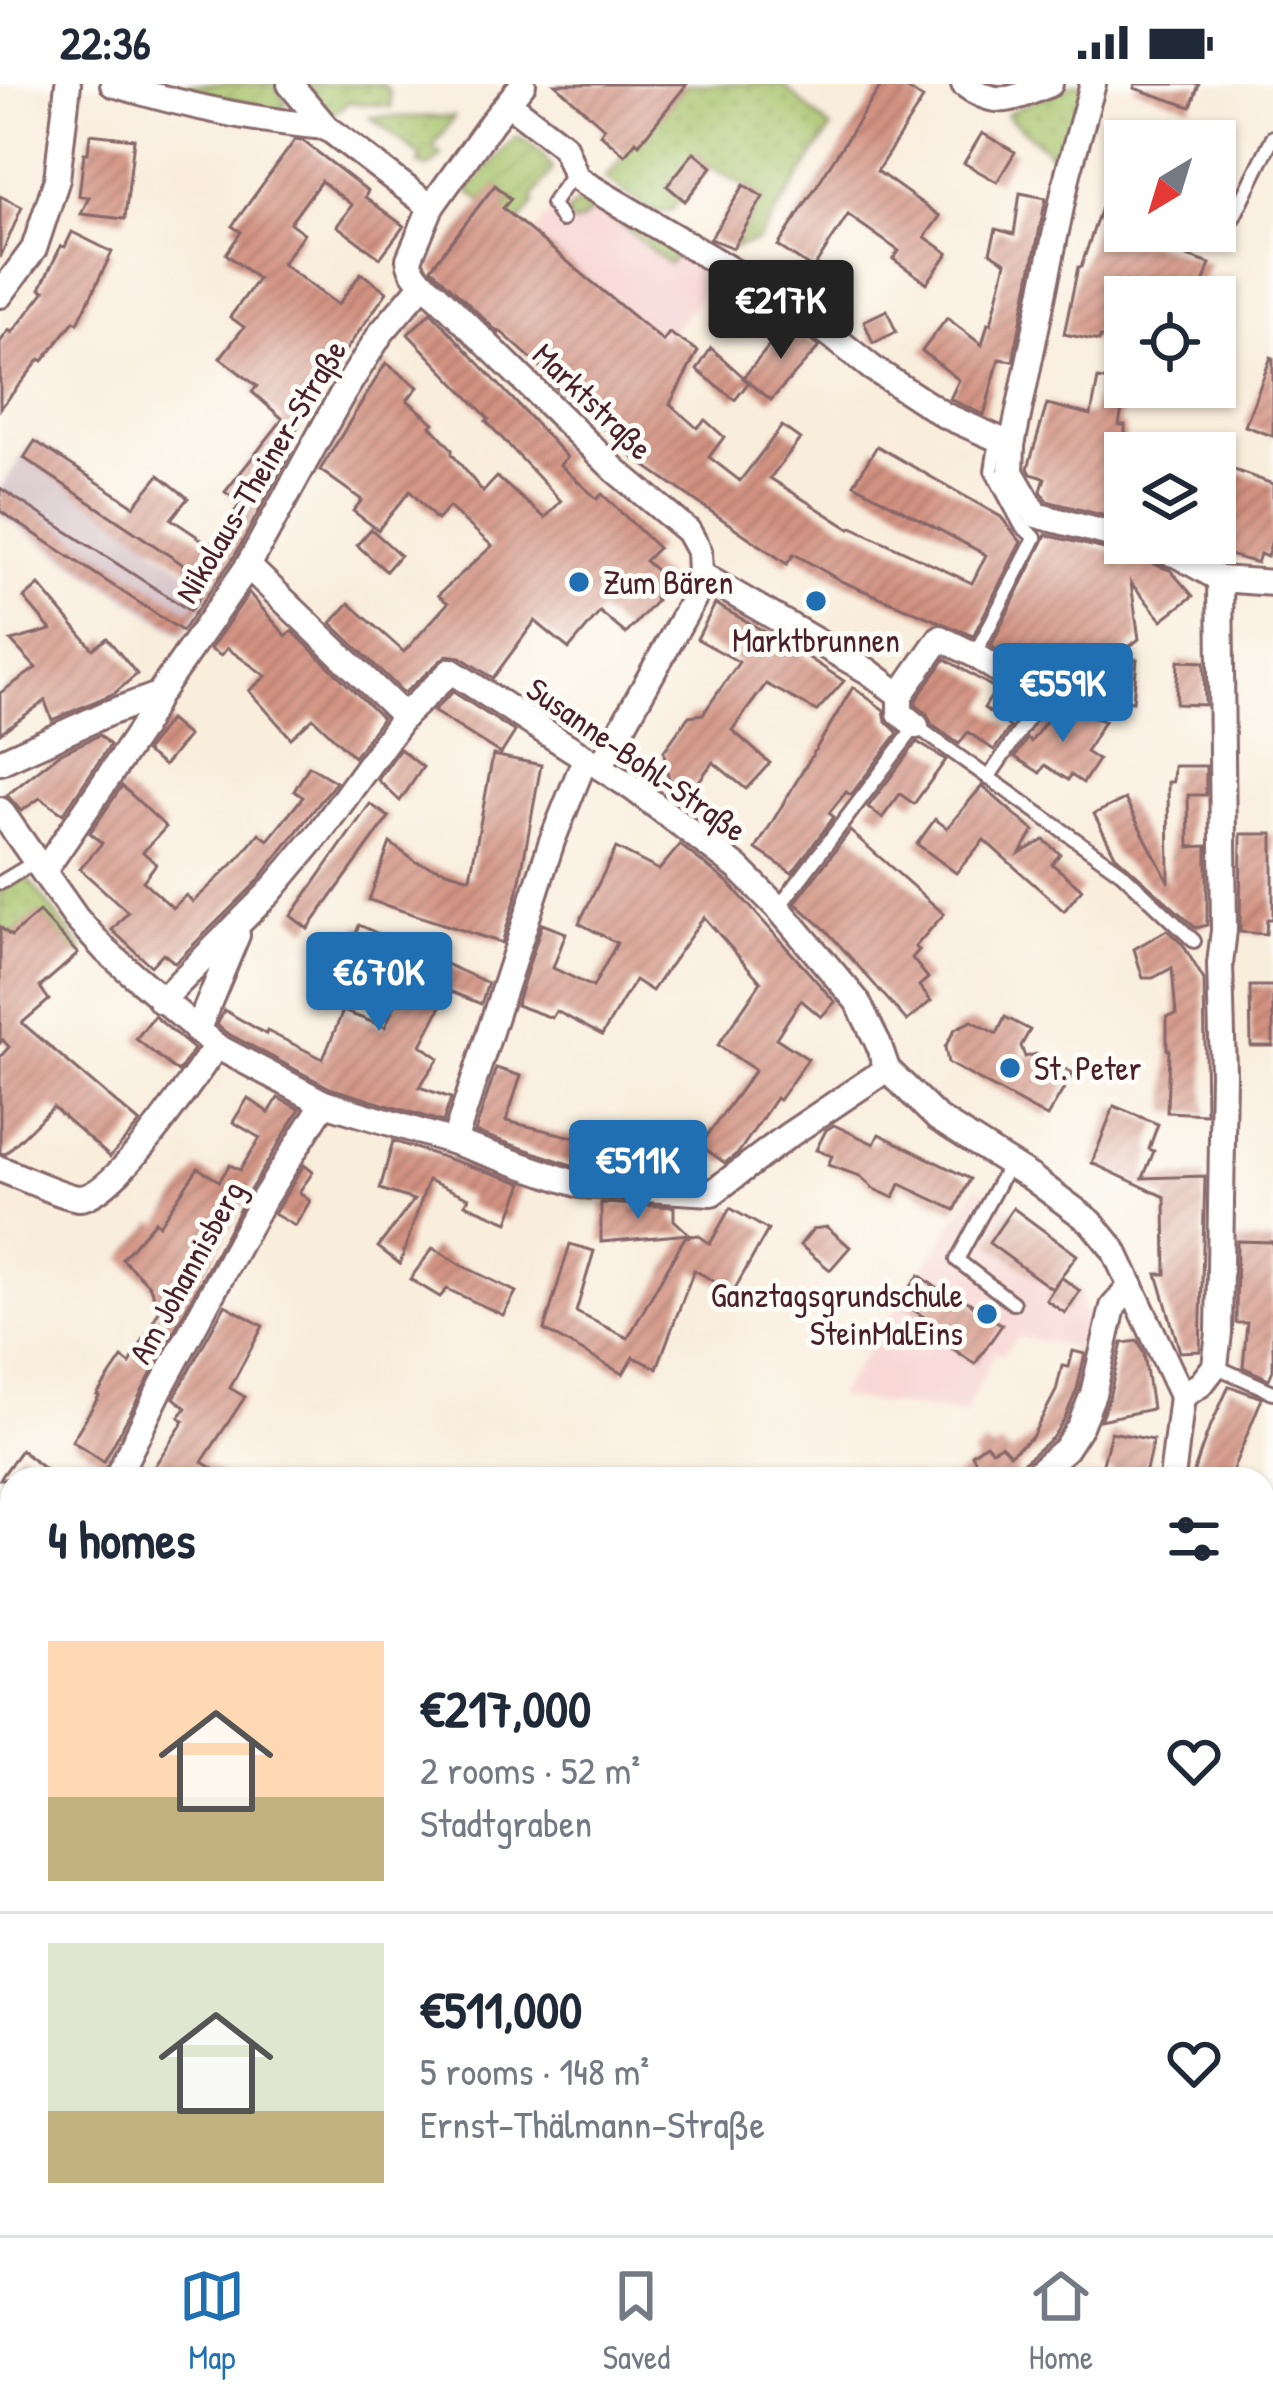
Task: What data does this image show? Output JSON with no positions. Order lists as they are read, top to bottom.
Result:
{
  "streets": {
    "street": [
      "Marktstraße",
      "Nikolaus-Theiner-Straße",
      "Susanne-Bohl-Straße",
      "Am Johannisberg"
    ]
  },
  "crossings": [
    ["Marktstraße", "Nikolaus-Theiner-Straße"]
  ],
  "places": [
    "Zum Bären",
    "Marktbrunnen",
    "St. Peter",
    "Ganztagsgrundschule SteinMalEins"
  ],
  "north": "bottom left",
  "page": {
    "status": "22:36",
    "price": [
      "€217K",
      "€559K",
      "€670K",
      "€511K"
    ],
    "heading": "4 homes",
    "list": [
      {
        "name": "€217,000",
        "note": "2 rooms · 52 m² · Stadtgraben"
      },
      {
        "name": "€511,000",
        "note": "5 rooms · 148 m² · Ernst-Thälmann-Straße"
      }
    ],
    "tabs": ["Map", "Saved", "Home"]
  }
}
